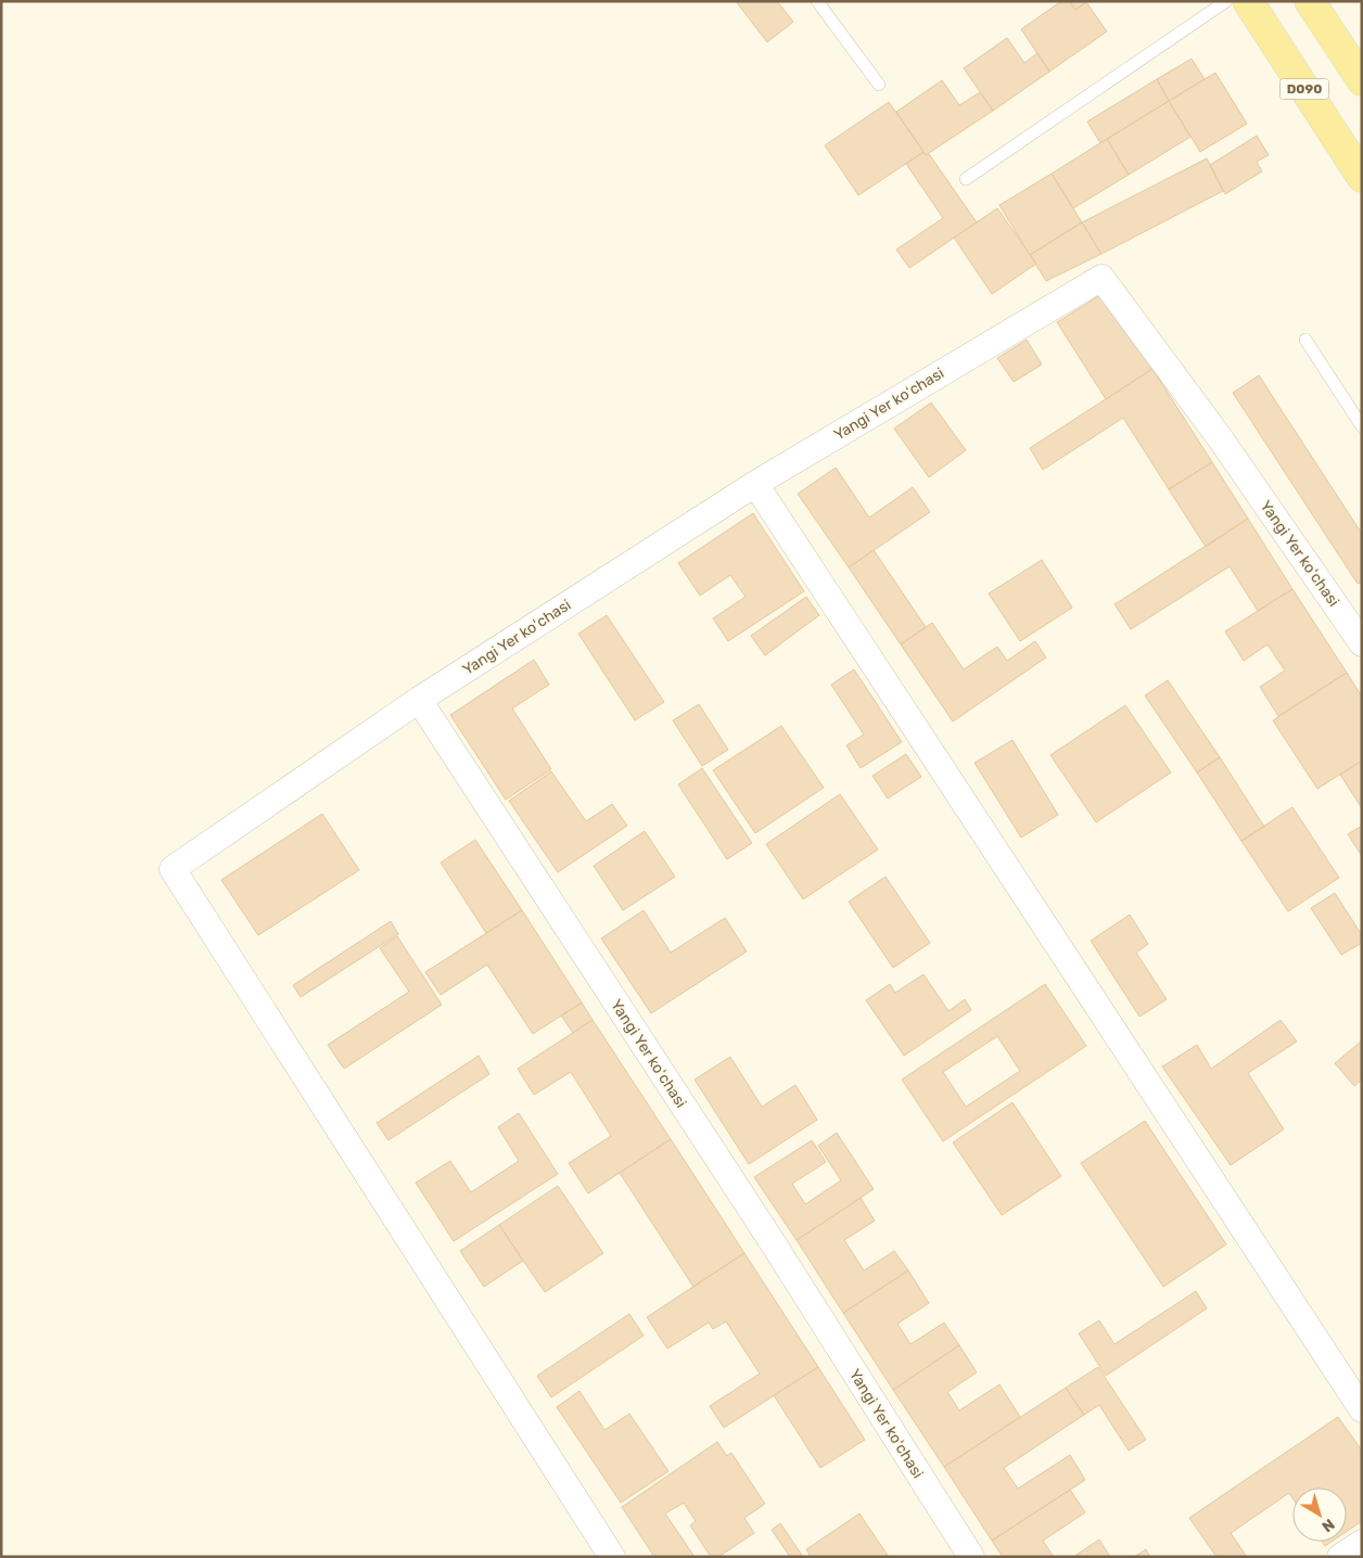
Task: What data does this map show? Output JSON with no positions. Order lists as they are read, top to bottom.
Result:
{
  "streets": {
    "main road": ["D090"],
    "street": ["Yangi Yer koʻchasi"]
  },
  "north": "bottom right"
}
